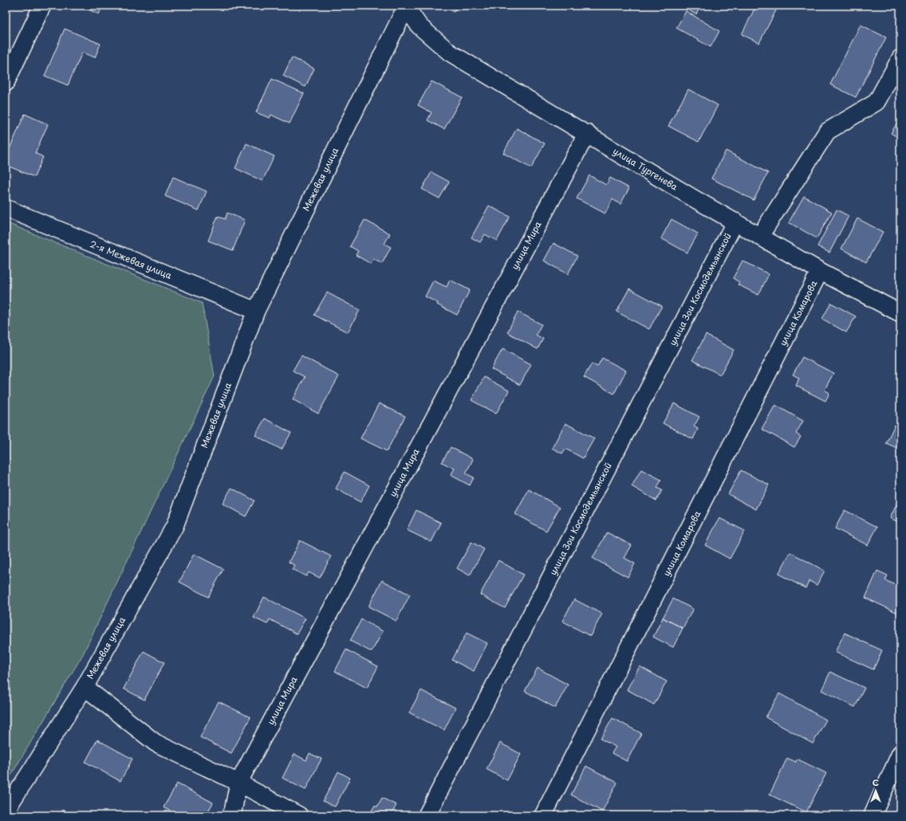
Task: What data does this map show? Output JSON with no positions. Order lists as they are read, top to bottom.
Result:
{
  "streets": {
    "street": [
      "улица Тургенева",
      "Межевая улица",
      "улица Мира",
      "2-я Межевая улица",
      "улица Зои Космодемьянской",
      "улица Комарова"
    ]
  },
  "crossings": [
    ["улица Тургенева", "Межевая улица"],
    ["улица Тургенева", "улица Мира"],
    ["улица Тургенева", "улица Зои Космодемьянской"],
    ["улица Тургенева", "улица Комарова"],
    ["Межевая улица", "2-я Межевая улица"]
  ],
  "north": "top"
}
